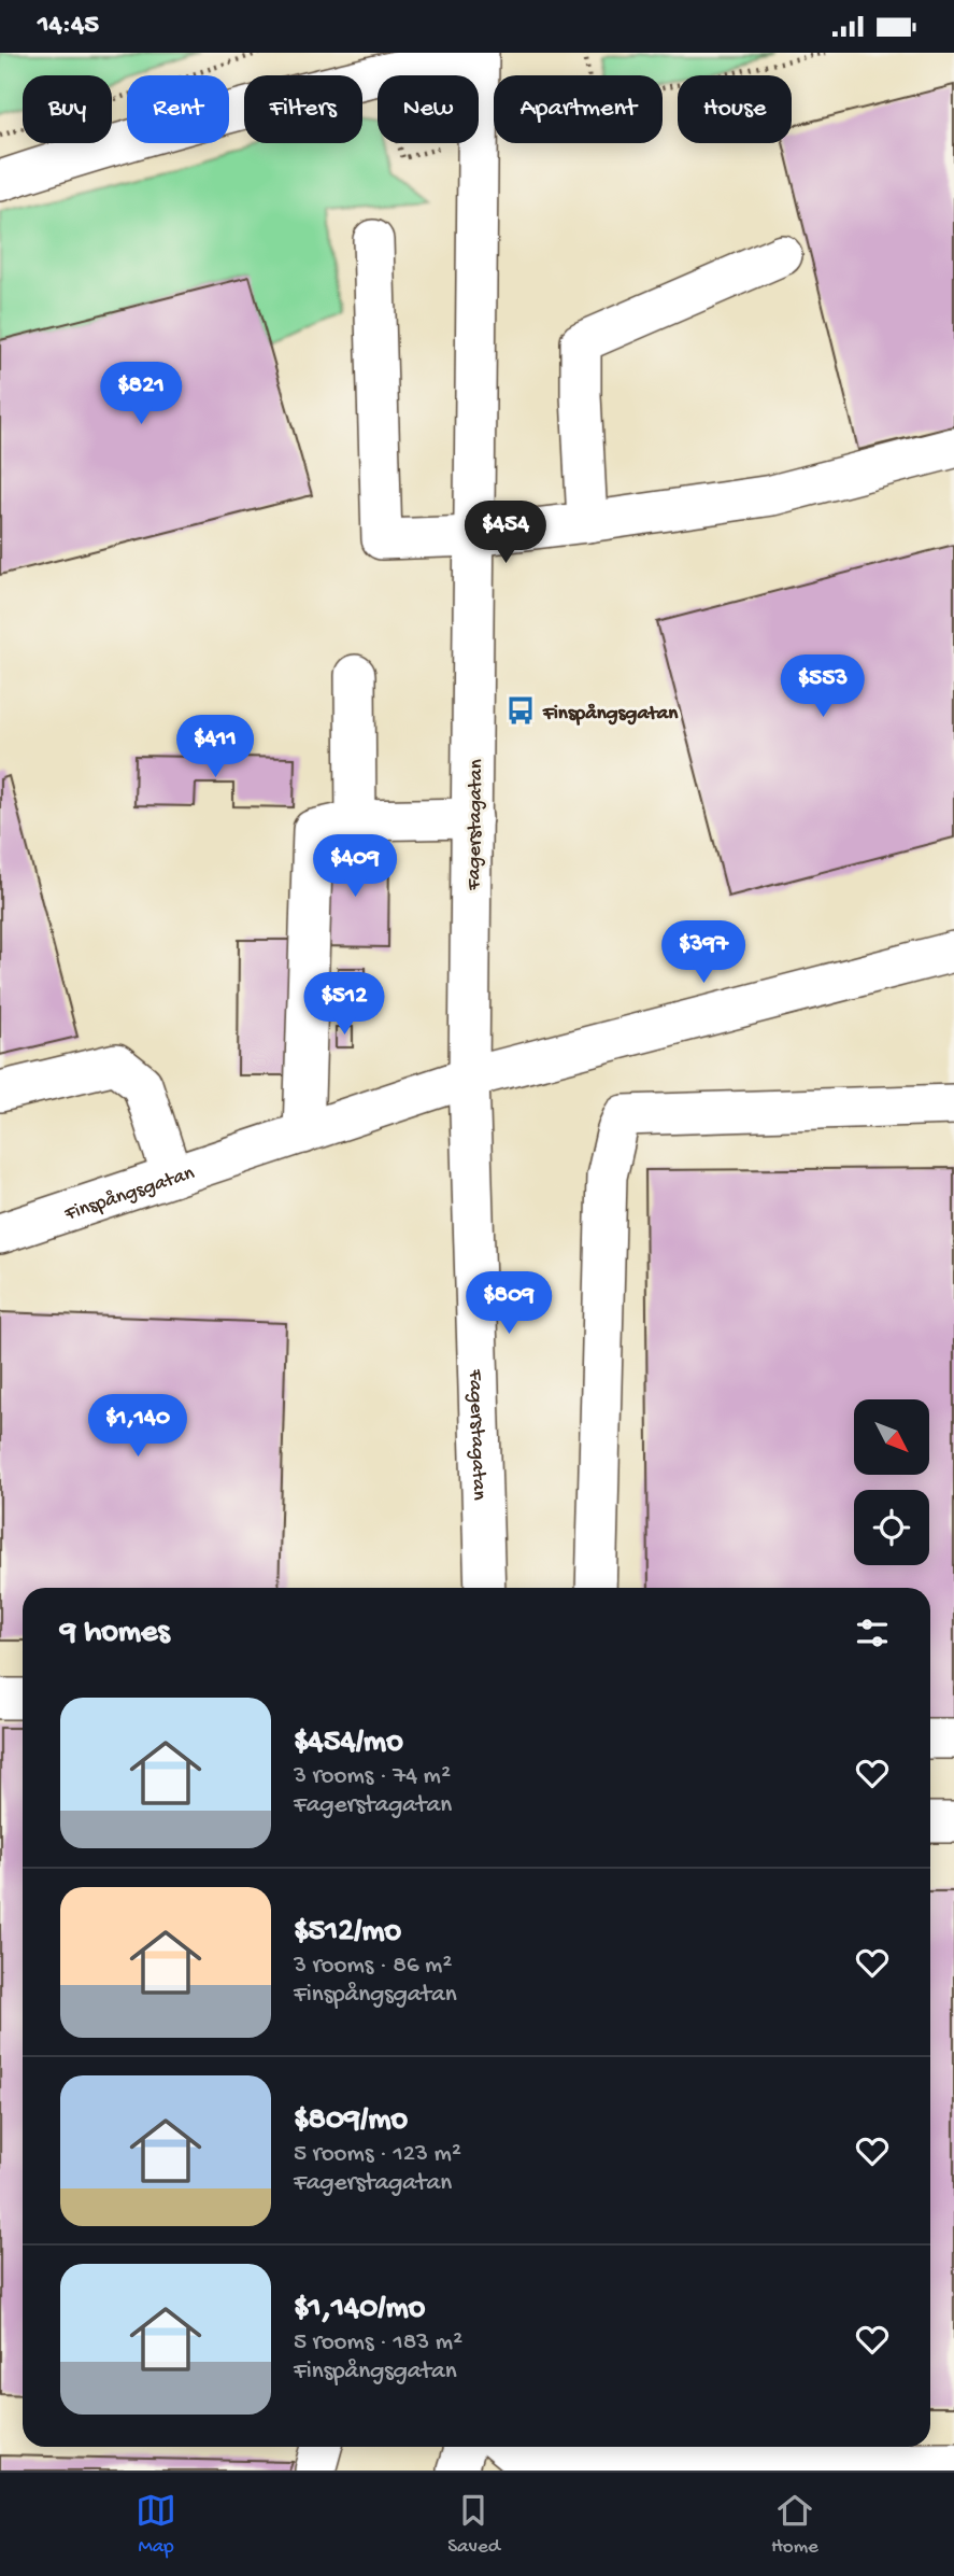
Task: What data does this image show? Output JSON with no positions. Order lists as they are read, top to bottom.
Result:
{
  "streets": {
    "street": ["Fagerstagatan", "Finspångsgatan"]
  },
  "crossings": [
    ["Fagerstagatan", "Finspångsgatan"]
  ],
  "places": {
    "bus stop": ["Finspångsgatan"]
  },
  "north": "bottom right",
  "page": {
    "status": "14:45",
    "chip": [
      "Buy",
      "Rent",
      "Filters",
      "New",
      "Apartment",
      "House"
    ],
    "price": [
      "$821",
      "$454",
      "$553",
      "$411",
      "$409",
      "$397",
      "$512",
      "$809",
      "$1,140"
    ],
    "heading": "9 homes",
    "list": [
      {
        "name": "$454/mo",
        "note": "3 rooms · 74 m² · Fagerstagatan"
      },
      {
        "name": "$512/mo",
        "note": "3 rooms · 86 m² · Finspångsgatan"
      },
      {
        "name": "$809/mo",
        "note": "5 rooms · 123 m² · Fagerstagatan"
      },
      {
        "name": "$1,140/mo",
        "note": "5 rooms · 183 m² · Finspångsgatan"
      }
    ],
    "tabs": ["Map", "Saved", "Home"]
  }
}
